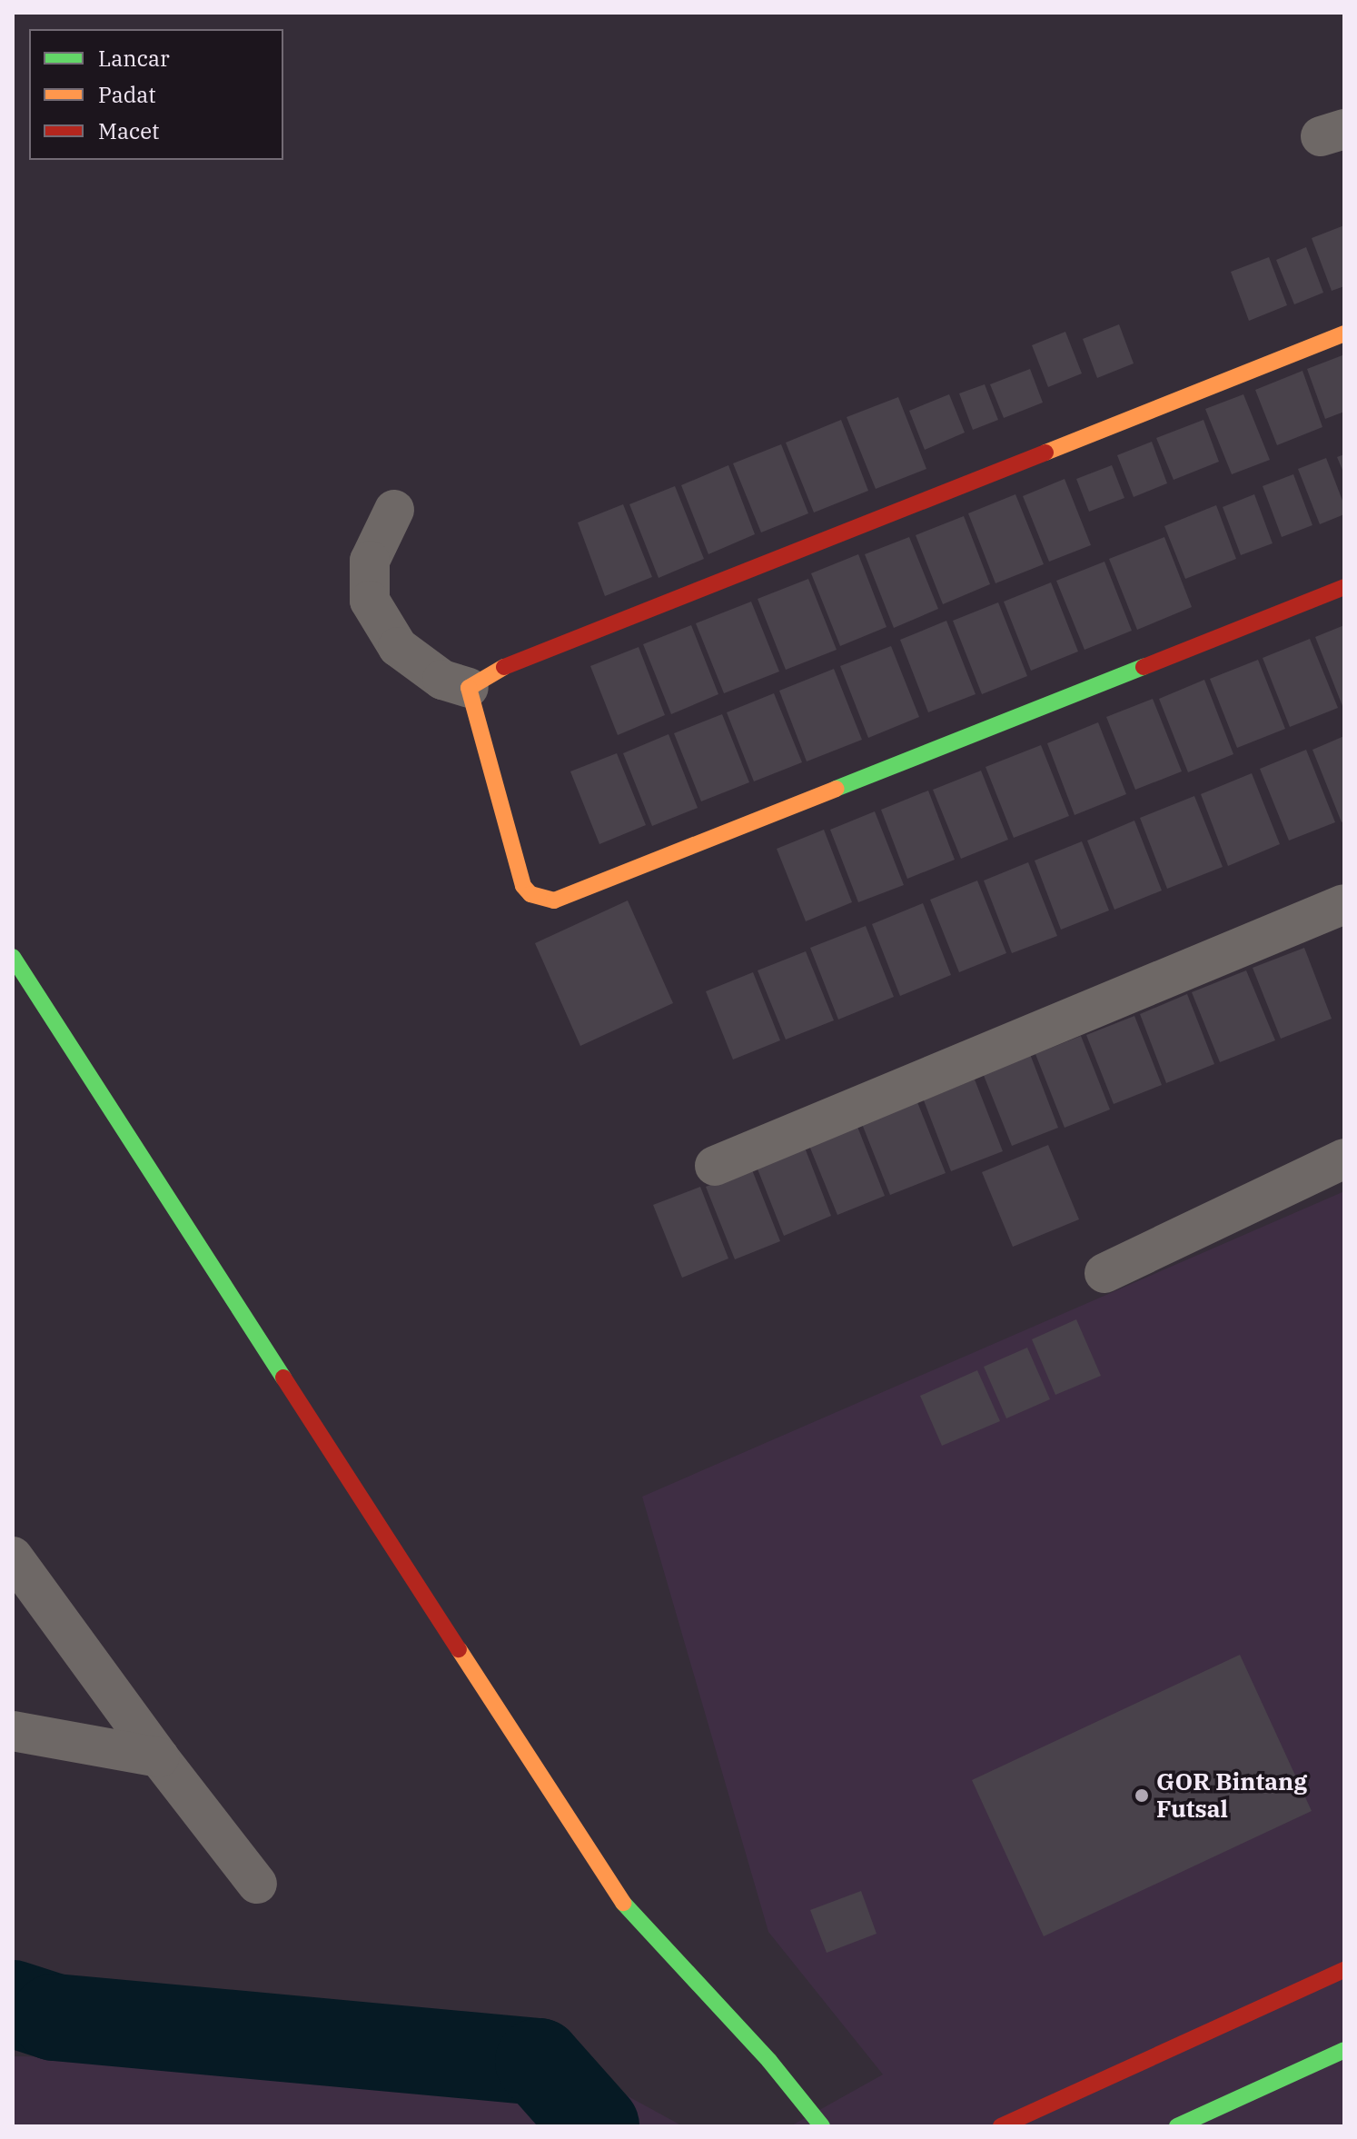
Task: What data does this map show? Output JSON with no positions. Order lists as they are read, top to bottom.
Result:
{
  "places": ["GOR Bintang Futsal"],
  "legend": ["Lancar", "Padat", "Macet"]
}
